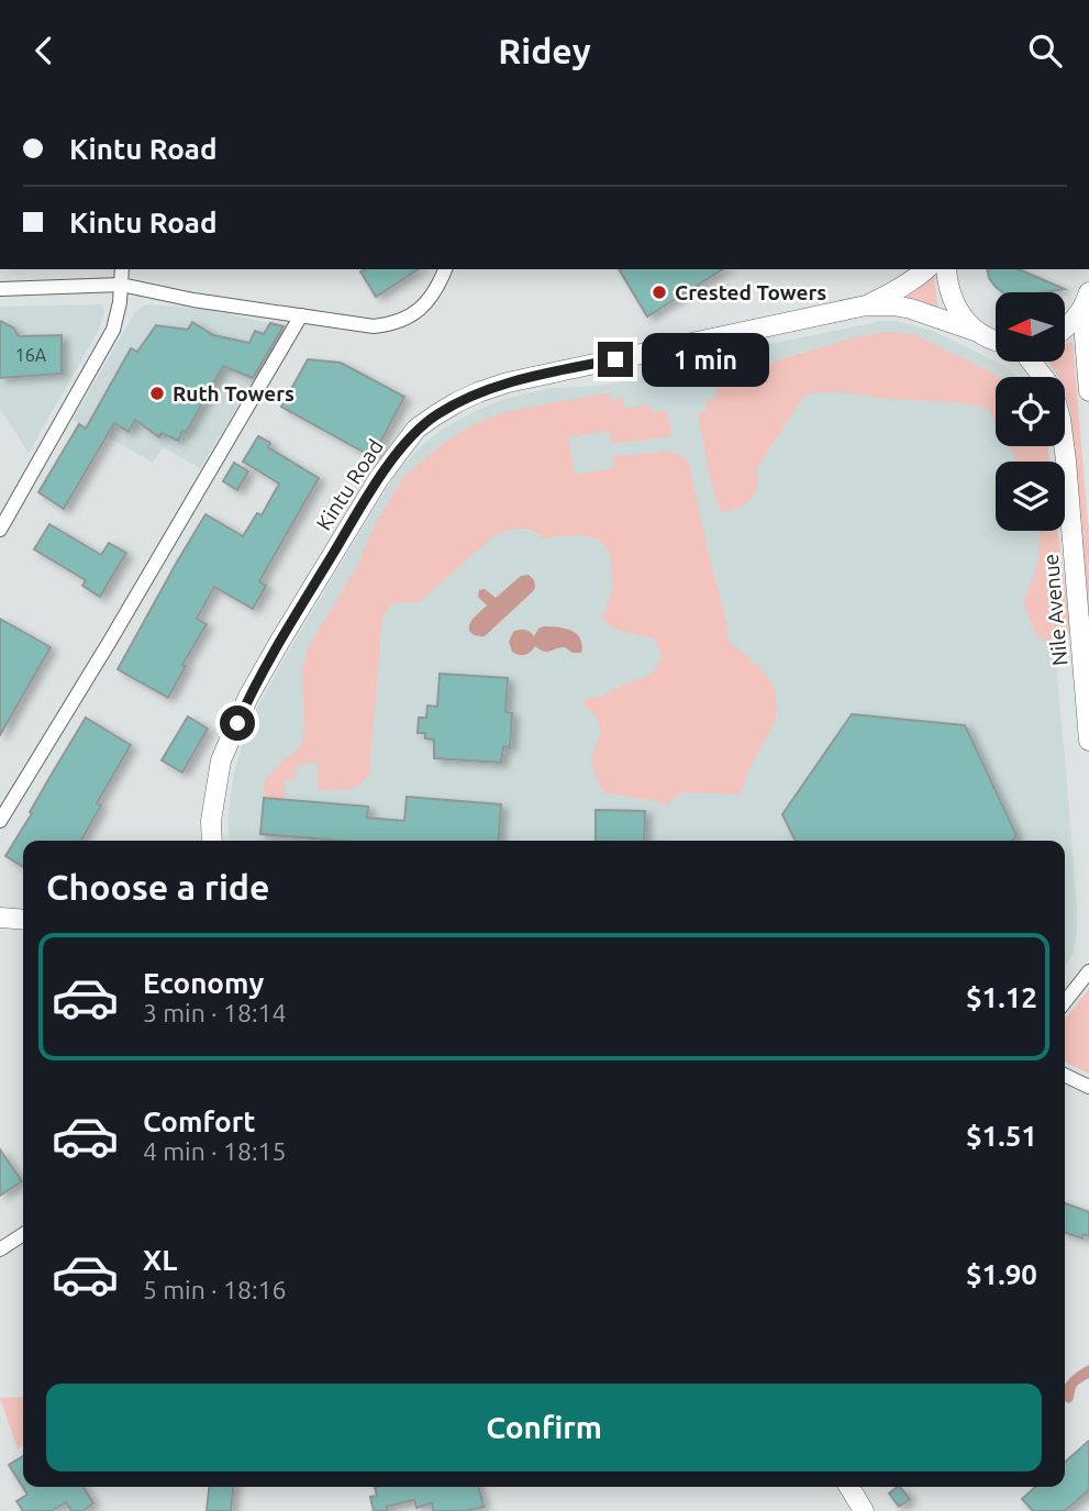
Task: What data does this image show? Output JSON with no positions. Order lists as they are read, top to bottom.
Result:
{
  "streets": {
    "street": ["Kintu Road", "Nile Avenue"]
  },
  "places": ["Crested Towers", "Ruth Towers"],
  "house_numbers": ["16A"],
  "north": "left",
  "page": {
    "header": "Ridey",
    "banner": ["Kintu Road", "Kintu Road"],
    "bubble": "1 min",
    "heading": "Choose a ride",
    "list": [
      {
        "name": "Economy",
        "note": "3 min · 18:14",
        "value": "$1.12"
      },
      {
        "name": "Comfort",
        "note": "4 min · 18:15",
        "value": "$1.51"
      },
      {
        "name": "XL",
        "note": "5 min · 18:16",
        "value": "$1.90"
      }
    ],
    "buttons": "Confirm"
  }
}
